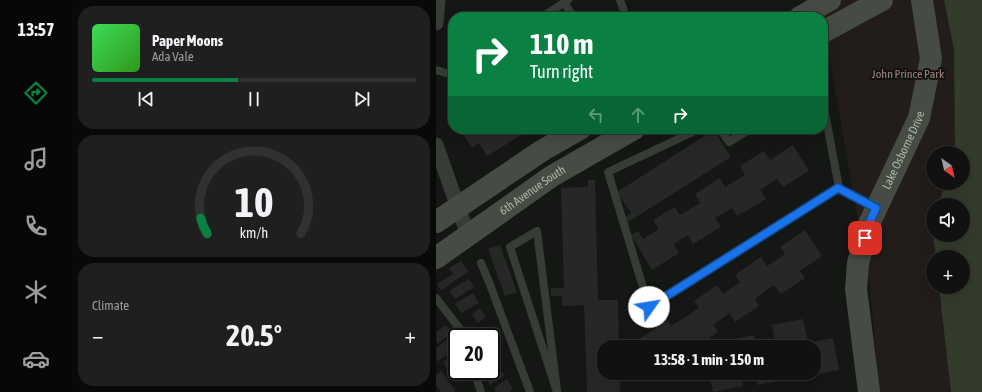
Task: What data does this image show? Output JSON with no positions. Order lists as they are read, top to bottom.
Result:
{
  "streets": {
    "street": ["Lake Osborne Drive", "6th Avenue South"]
  },
  "parks": ["John Prince Park"],
  "north": "bottom right",
  "page": {
    "tabs": "13:57",
    "turn": ["110 m", "Turn right"],
    "song": ["Paper Moons", "Ada Vale"],
    "map_buttons": "+",
    "tile": "Climate",
    "heat": ["−", "20.5°", "+"],
    "limit": "20",
    "trip": "13:58 · 1 min · 150 m",
    "gauge": ["10", "km/h"]
  }
}
